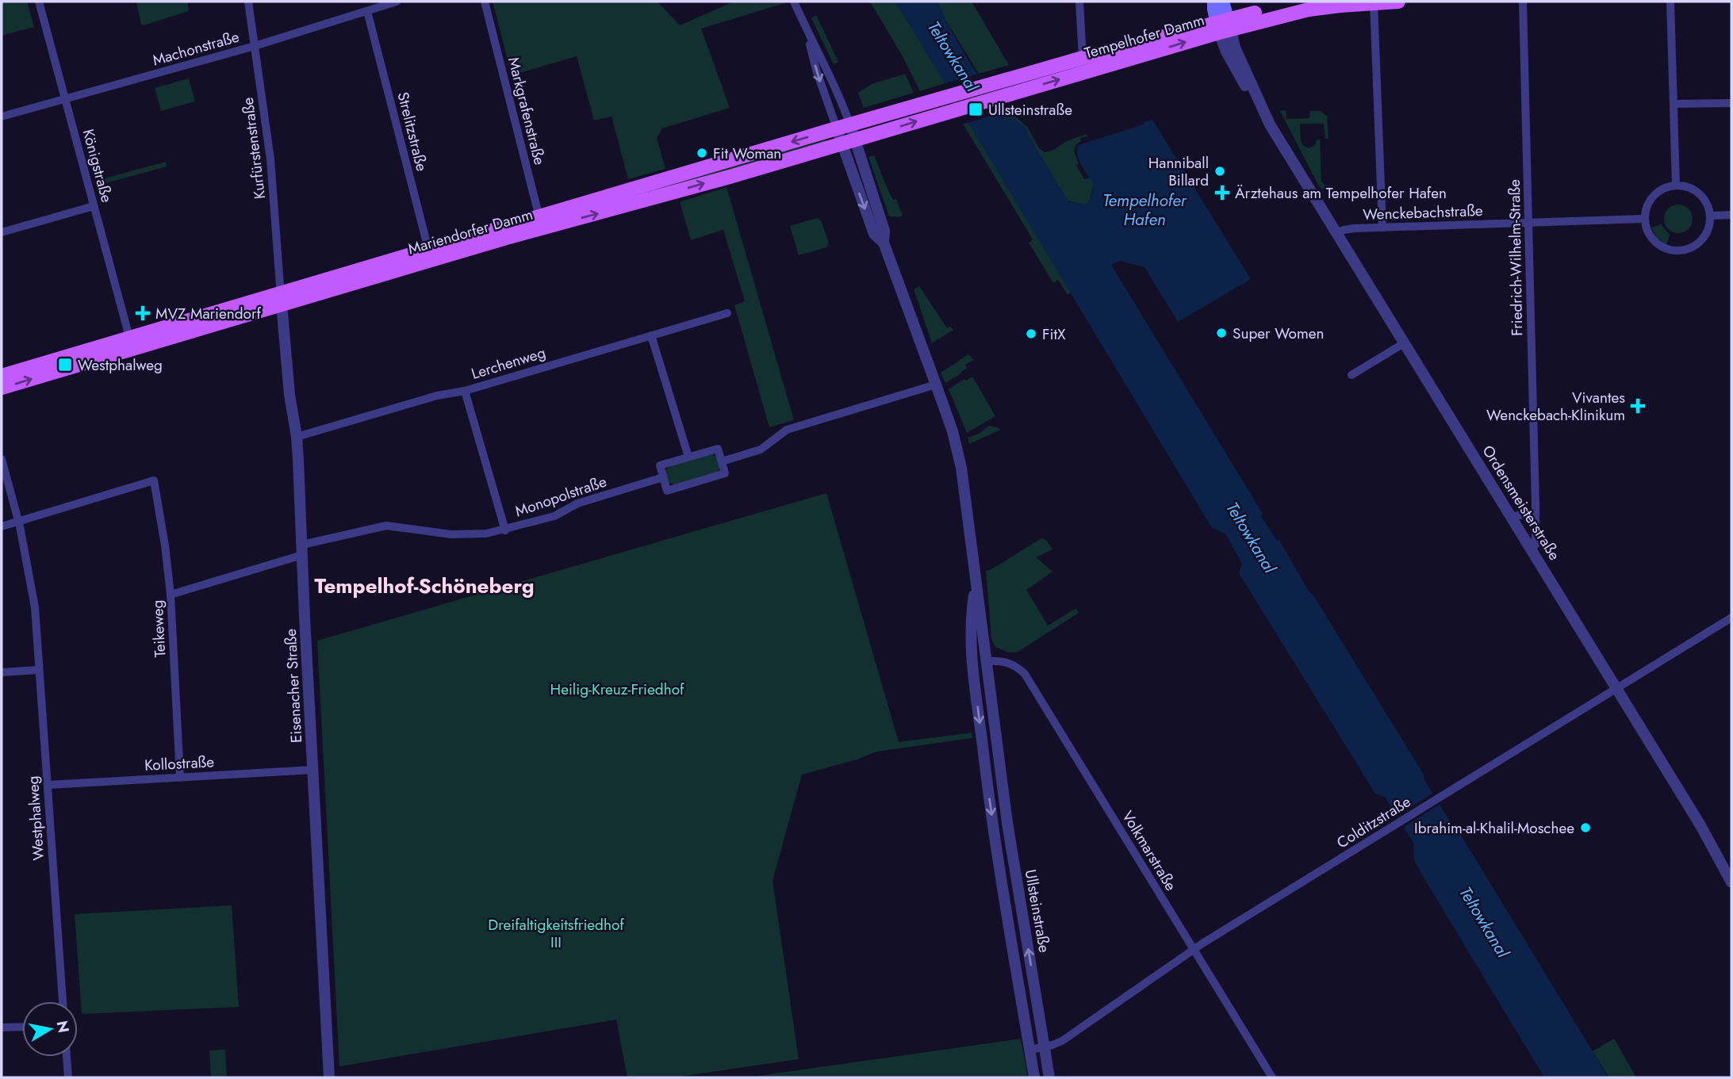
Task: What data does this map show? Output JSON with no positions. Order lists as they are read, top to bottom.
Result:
{
  "streets": {
    "main road": ["Tempelhofer Damm", "Mariendorfer Damm"],
    "street": [
      "Machonstraße",
      "Markgrafenstraße",
      "Strelitzstraße",
      "Kurfürstenstraße",
      "Königstraße",
      "Wenckebachstraße",
      "Friedrich-Wilhelm-Straße",
      "Lerchenweg",
      "Monopolstraße",
      "Ordensmeisterstraße",
      "Teikeweg",
      "Eisenacher Straße",
      "Kollostraße",
      "Westphalweg",
      "Colditzstraße",
      "Volkmarstraße",
      "Ullsteinstraße"
    ]
  },
  "crossings": [
    ["Tempelhofer Damm", "Mariendorfer Damm"],
    ["Tempelhofer Damm", "Ordensmeisterstraße"],
    ["Machonstraße", "Strelitzstraße"],
    ["Machonstraße", "Kurfürstenstraße"],
    ["Machonstraße", "Königstraße"],
    ["Markgrafenstraße", "Mariendorfer Damm"],
    ["Strelitzstraße", "Mariendorfer Damm"],
    ["Kurfürstenstraße", "Mariendorfer Damm"],
    ["Kurfürstenstraße", "Eisenacher Straße"],
    ["Königstraße", "Mariendorfer Damm"],
    ["Wenckebachstraße", "Friedrich-Wilhelm-Straße"],
    ["Wenckebachstraße", "Ordensmeisterstraße"],
    ["Mariendorfer Damm", "Eisenacher Straße"],
    ["Mariendorfer Damm", "Ullsteinstraße"],
    ["Friedrich-Wilhelm-Straße", "Ordensmeisterstraße"],
    ["Lerchenweg", "Eisenacher Straße"],
    ["Monopolstraße", "Teikeweg"],
    ["Monopolstraße", "Eisenacher Straße"],
    ["Ordensmeisterstraße", "Colditzstraße"],
    ["Teikeweg", "Kollostraße"],
    ["Teikeweg", "Westphalweg"],
    ["Eisenacher Straße", "Kollostraße"],
    ["Kollostraße", "Westphalweg"],
    ["Colditzstraße", "Volkmarstraße"],
    ["Colditzstraße", "Ullsteinstraße"],
    ["Volkmarstraße", "Ullsteinstraße"]
  ],
  "districts": ["Tempelhof-Schöneberg"],
  "water": ["Teltowkanal", "Tempelhofer Hafen"],
  "parks": ["Heilig-Kreuz-Friedhof", "Dreifaltigkeitsfriedhof III"],
  "places": {
    "transit": ["Ullsteinstraße", "Westphalweg"],
    "other": [
      "Fit Woman",
      "Hanniball Billard",
      "Super Women",
      "FitX",
      "Ibrahim-al-Khalil-Moschee"
    ],
    "health": ["Ärztehaus am Tempelhofer Hafen", "MVZ Mariendorf", "Vivantes Wenckebach-Klinikum"]
  },
  "north": "right"
}
